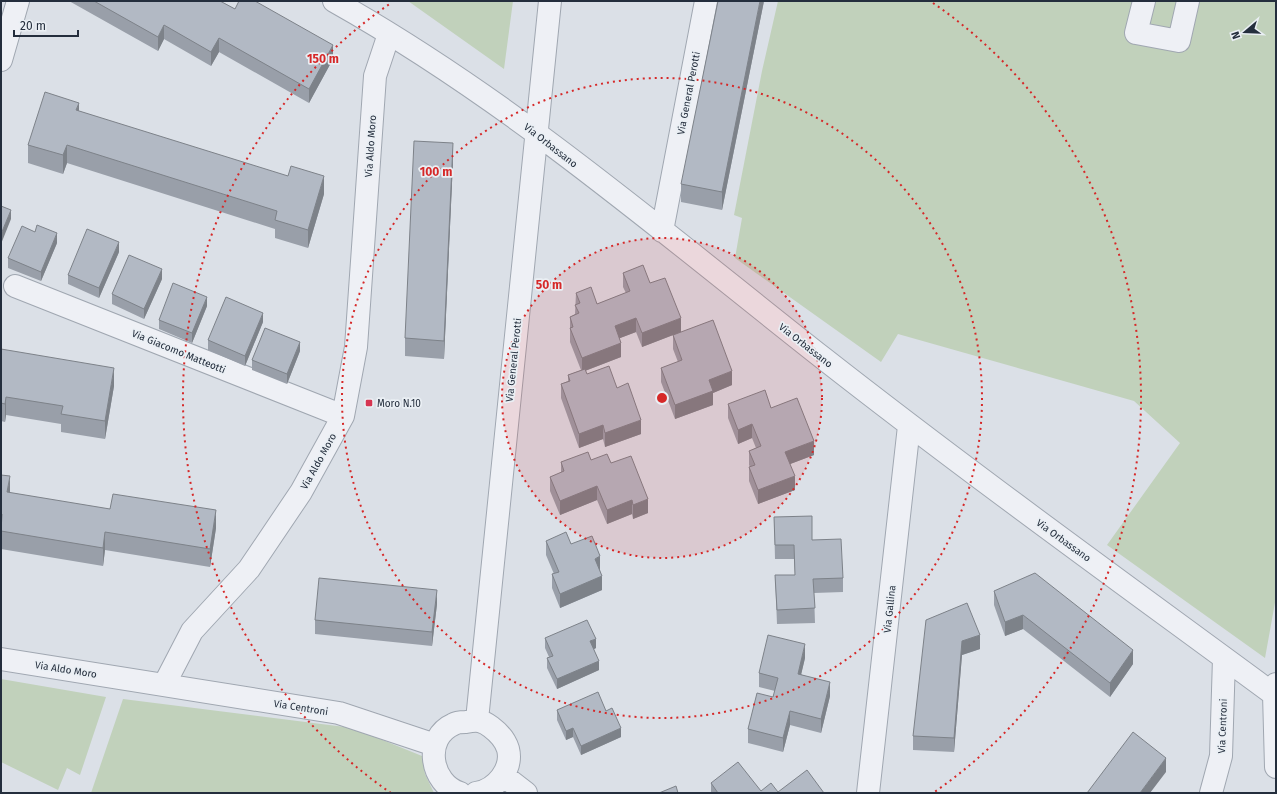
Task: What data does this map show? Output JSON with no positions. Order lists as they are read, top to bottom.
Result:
{
  "streets": {
    "street": [
      "Via General Perotti",
      "Via Orbassano",
      "Via Aldo Moro",
      "Via Giacomo Matteotti",
      "Via Gallina",
      "Via Centroni"
    ]
  },
  "crossings": [
    ["Via General Perotti", "Via Orbassano"],
    ["Via Orbassano", "Via Aldo Moro"],
    ["Via Orbassano", "Via Gallina"],
    ["Via Orbassano", "Via Centroni"],
    ["Via Aldo Moro", "Via Giacomo Matteotti"],
    ["Via Aldo Moro", "Via Centroni"]
  ],
  "places": {
    "transit": ["Moro N.10"]
  },
  "scale_bar": "20 m",
  "north": "left",
  "rings": ["150 m", "100 m", "50 m"]
}
